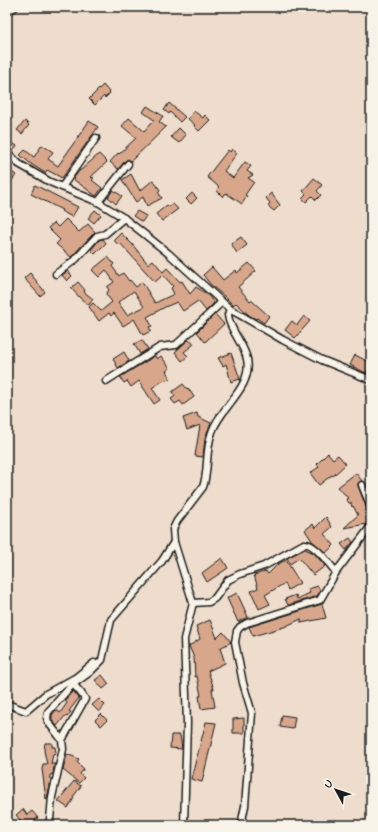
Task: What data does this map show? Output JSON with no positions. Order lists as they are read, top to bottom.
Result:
{
  "north": "top left"
}
